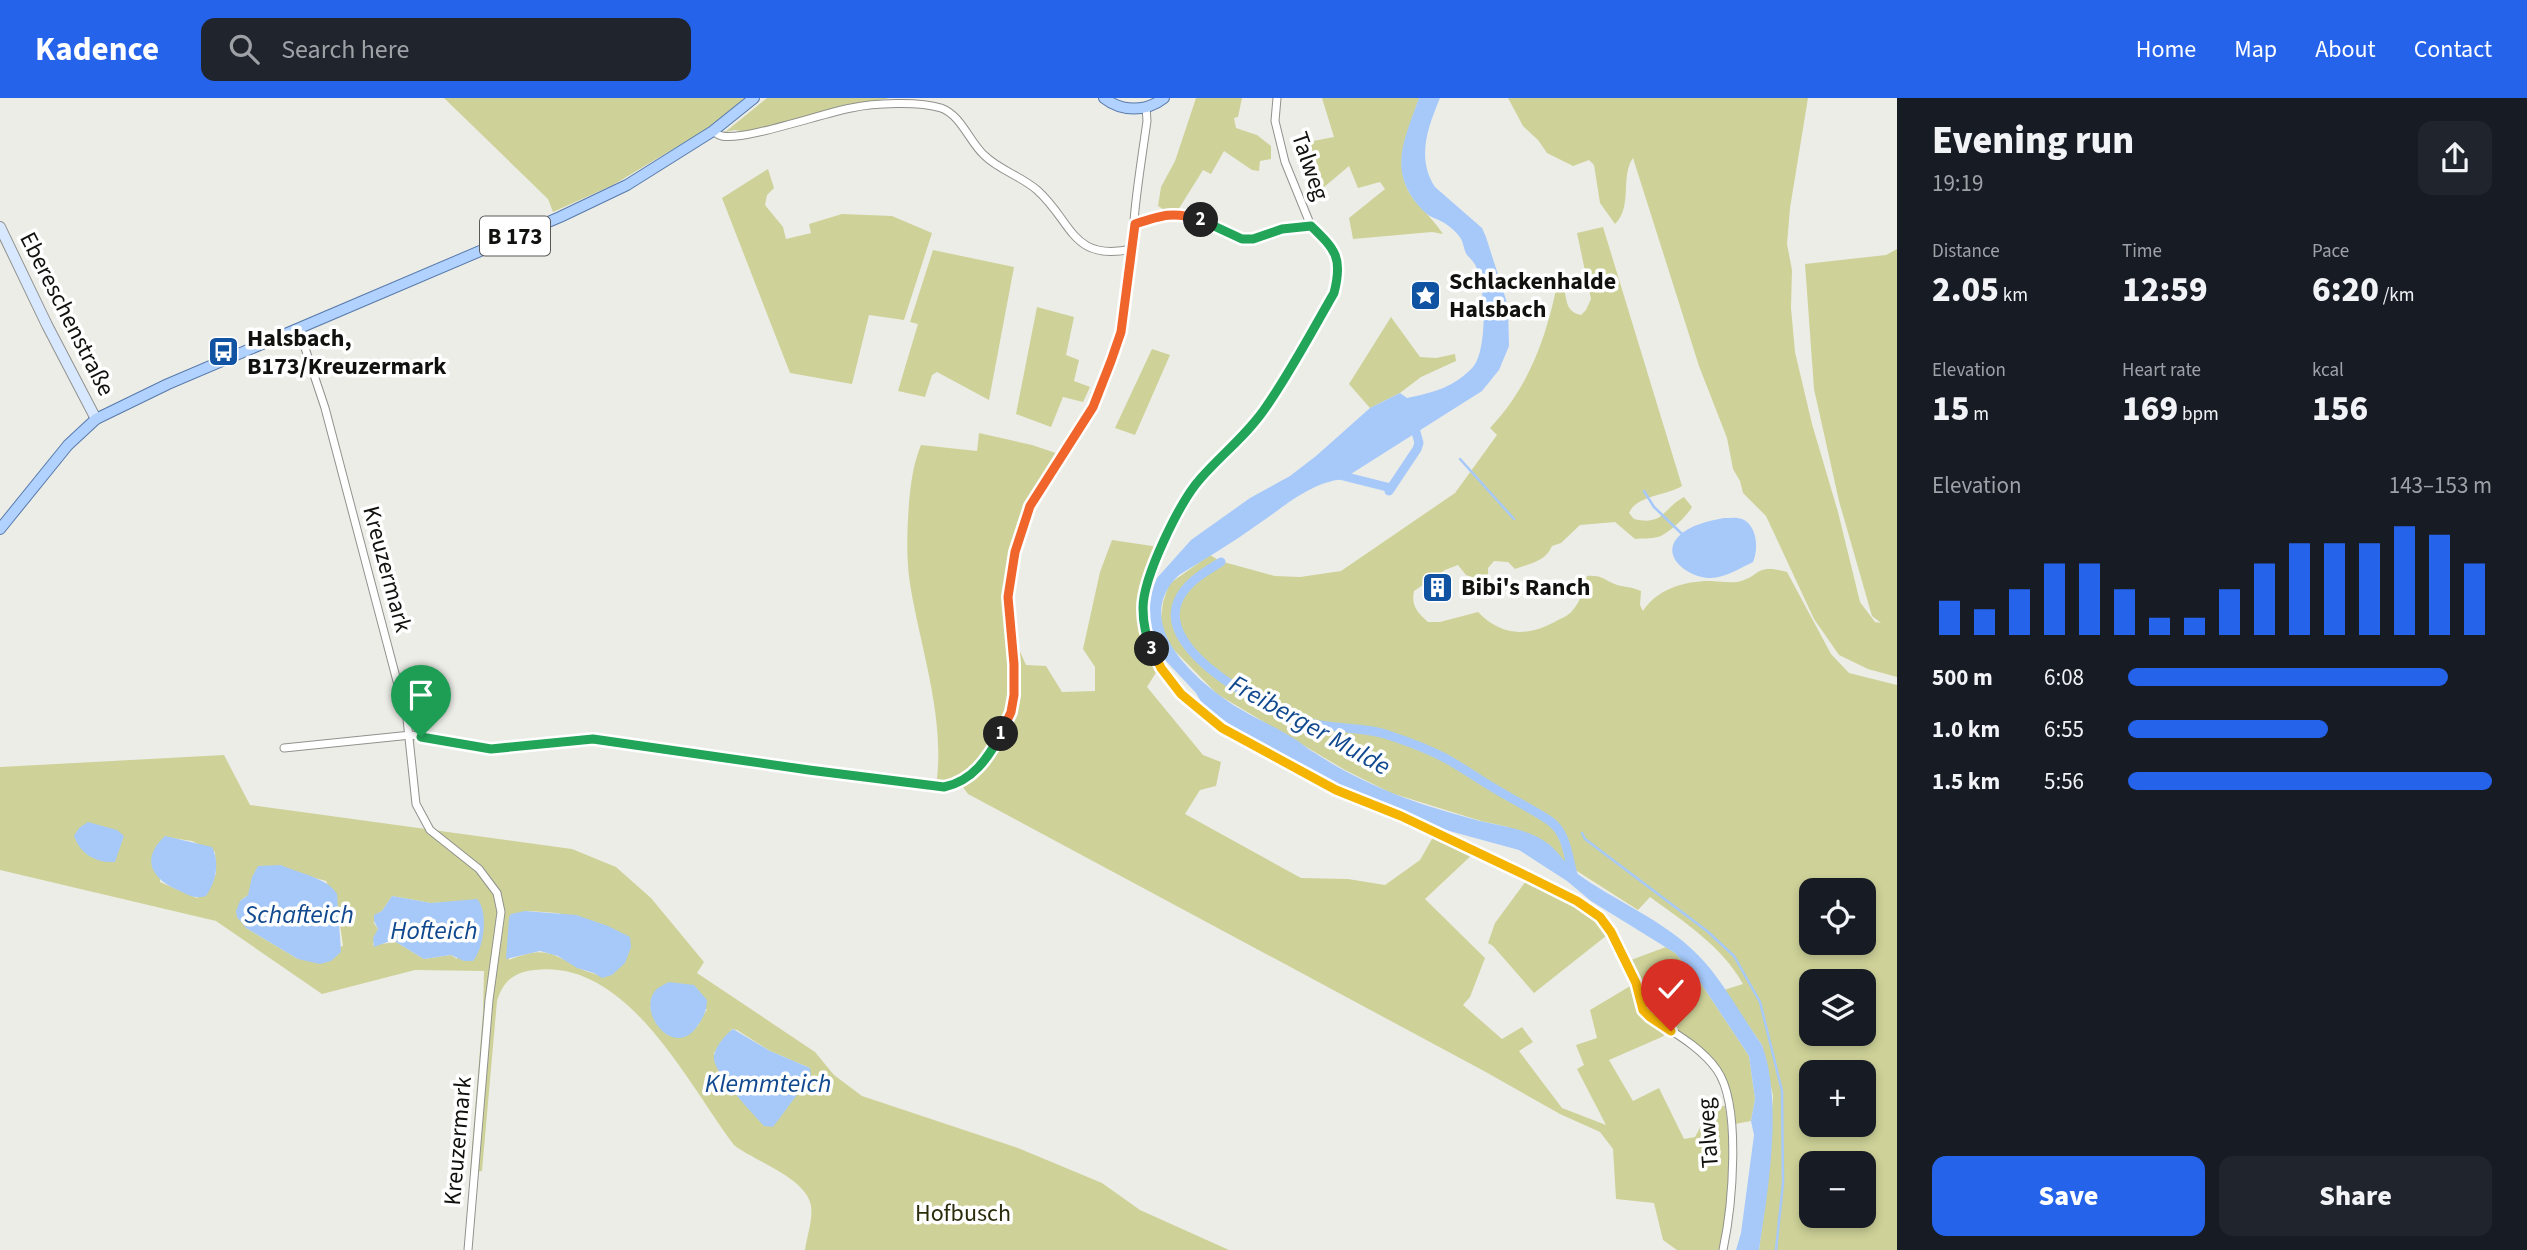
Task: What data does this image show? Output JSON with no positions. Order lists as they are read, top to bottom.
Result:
{
  "streets": {
    "main road": ["B 173"],
    "street": ["Talweg", "Ebereschenstraße", "Kreuzermark"]
  },
  "crossings": [
    ["B 173", "Ebereschenstraße"],
    ["B 173", "Kreuzermark"]
  ],
  "water": [
    "Freiberger Mulde",
    "Schafteich",
    "Hofteich",
    "Klemmteich"
  ],
  "parks": ["Hofbusch"],
  "places": {
    "place": ["Schlackenhalde Halsbach"],
    "bus stop": ["Halsbach, B173/Kreuzermark"],
    "building": ["Bibi's Ranch"]
  },
  "page": {
    "header": "Kadence",
    "search": "Search here",
    "nav": [
      "Home",
      "Map",
      "About",
      "Contact"
    ],
    "heading": ["Evening run", "19:19"],
    "pins": ["2", "3", "1"],
    "stats": [
      ["Distance", "2.05 km"],
      ["Time", "12:59"],
      ["Pace", "6:20 /km"],
      ["Elevation", "15 m"],
      ["Heart rate", "169 bpm"],
      ["kcal", "156"]
    ],
    "chart": ["Elevation", "143–153 m"],
    "list": [
      {
        "name": "500 m",
        "note": "6:08"
      },
      {
        "name": "1.0 km",
        "note": "6:55"
      },
      {
        "name": "1.5 km",
        "note": "5:56"
      }
    ],
    "map_buttons": ["+", "−"],
    "buttons": ["Save", "Share"]
  }
}
